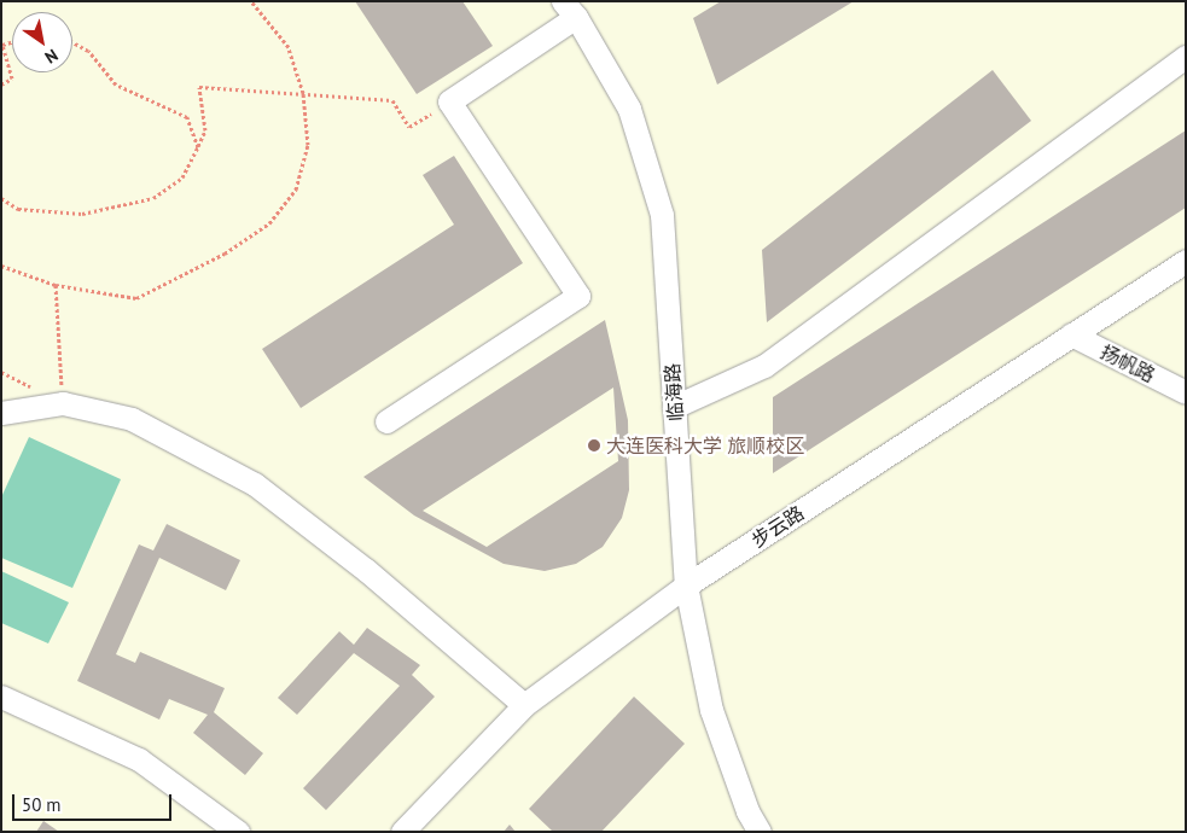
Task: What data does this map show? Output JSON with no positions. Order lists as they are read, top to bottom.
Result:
{
  "streets": {
    "street": ["扬帆路", "临海路", "步云路"]
  },
  "crossings": [
    ["扬帆路", "步云路"],
    ["临海路", "步云路"]
  ],
  "places": ["大连医科大学 旅顺校区"],
  "scale_bar": "50 m",
  "north": "bottom right"
}
